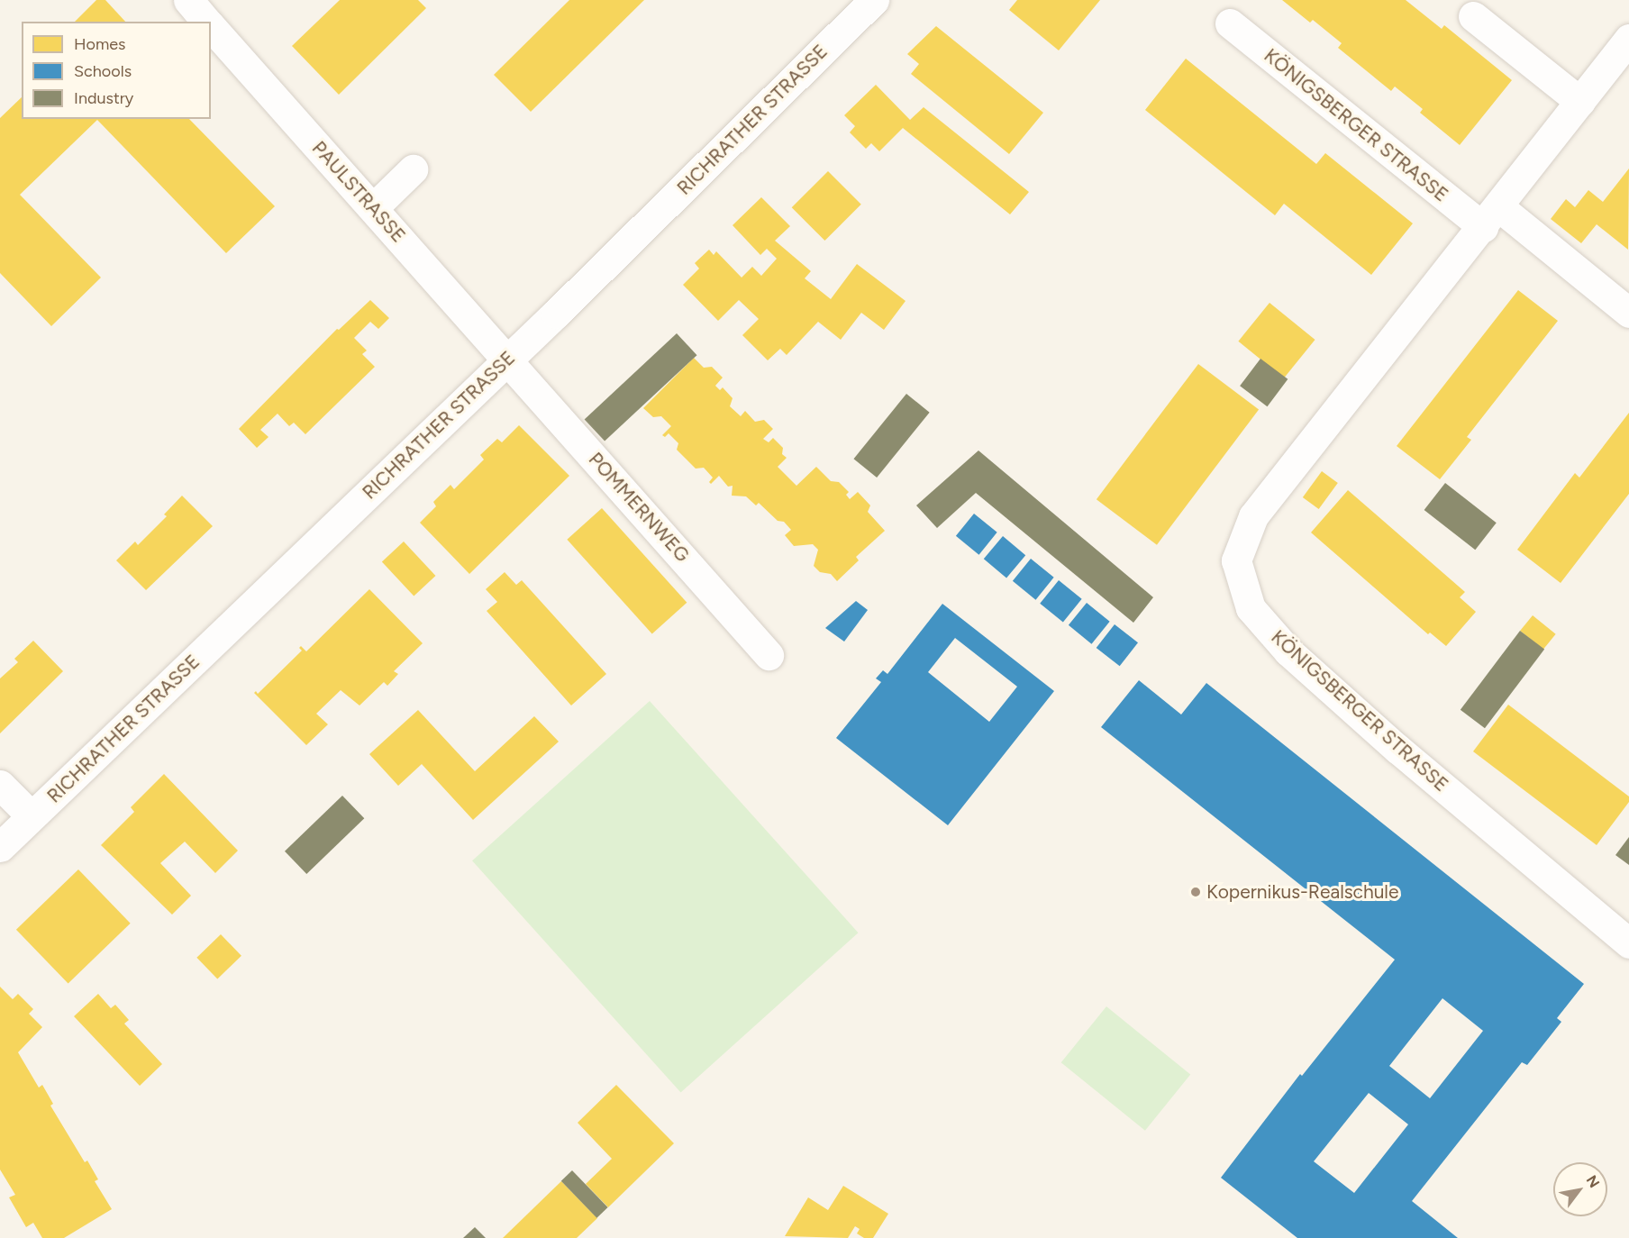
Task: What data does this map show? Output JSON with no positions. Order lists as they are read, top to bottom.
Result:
{
  "streets": {
    "street": [
      "RICHRATHER STRASSE",
      "KÖNIGSBERGER STRASSE",
      "PAULSTRASSE",
      "POMMERNWEG"
    ]
  },
  "crossings": [
    ["RICHRATHER STRASSE", "PAULSTRASSE"],
    ["RICHRATHER STRASSE", "POMMERNWEG"],
    ["PAULSTRASSE", "POMMERNWEG"]
  ],
  "places": ["Kopernikus-Realschule"],
  "legend": ["Homes", "Schools", "Industry"],
  "north": "top right"
}
